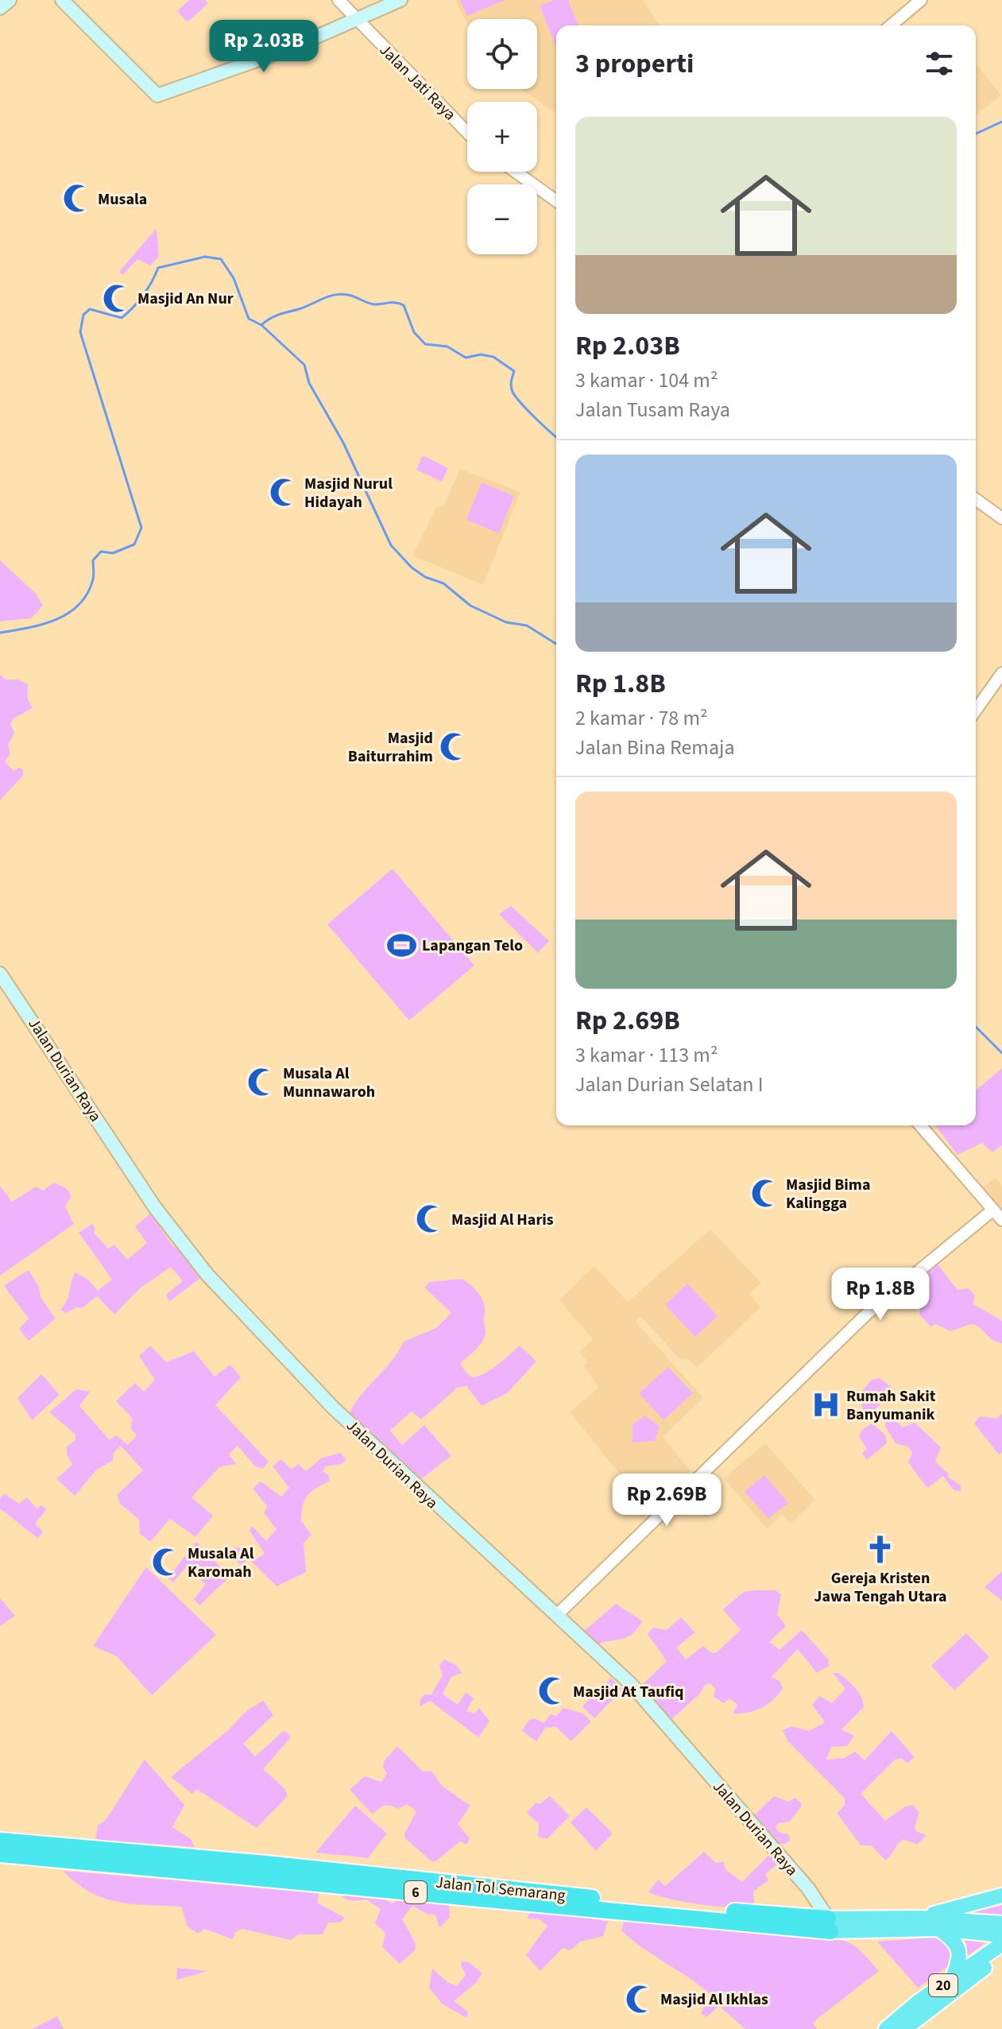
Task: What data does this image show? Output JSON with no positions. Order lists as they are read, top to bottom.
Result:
{
  "streets": {
    "highway": ["Jalan Tol Semarang", "6", "20"],
    "main road": ["Jalan Durian Raya"],
    "street": ["Jalan Jati Raya"]
  },
  "crossings": [
    ["Jalan Durian Raya", "Jalan Tol Semarang"]
  ],
  "places": {
    "mosque": [
      "Musala",
      "Masjid An Nur",
      "Masjid Nurul Hidayah",
      "Masjid Baiturrahim",
      "Musala Al Munnawaroh",
      "Masjid Bima Kalingga",
      "Masjid Al Haris",
      "Musala Al Karomah",
      "Masjid At Taufiq",
      "Masjid Al Ikhlas"
    ],
    "sports": ["Lapangan Telo"],
    "hospital": ["Rumah Sakit Banyumanik"],
    "church": ["Gereja Kristen Jawa Tengah Utara"]
  },
  "page": {
    "map_buttons": ["+", "−"],
    "price": ["Rp 2.03B", "Rp 1.8B", "Rp 2.69B"],
    "heading": "3 properti",
    "list": [
      {
        "name": "Rp 2.03B",
        "note": "3 kamar · 104 m² · Jalan Tusam Raya"
      },
      {
        "name": "Rp 1.8B",
        "note": "2 kamar · 78 m² · Jalan Bina Remaja"
      },
      {
        "name": "Rp 2.69B",
        "note": "3 kamar · 113 m² · Jalan Durian Selatan I"
      }
    ]
  }
}
